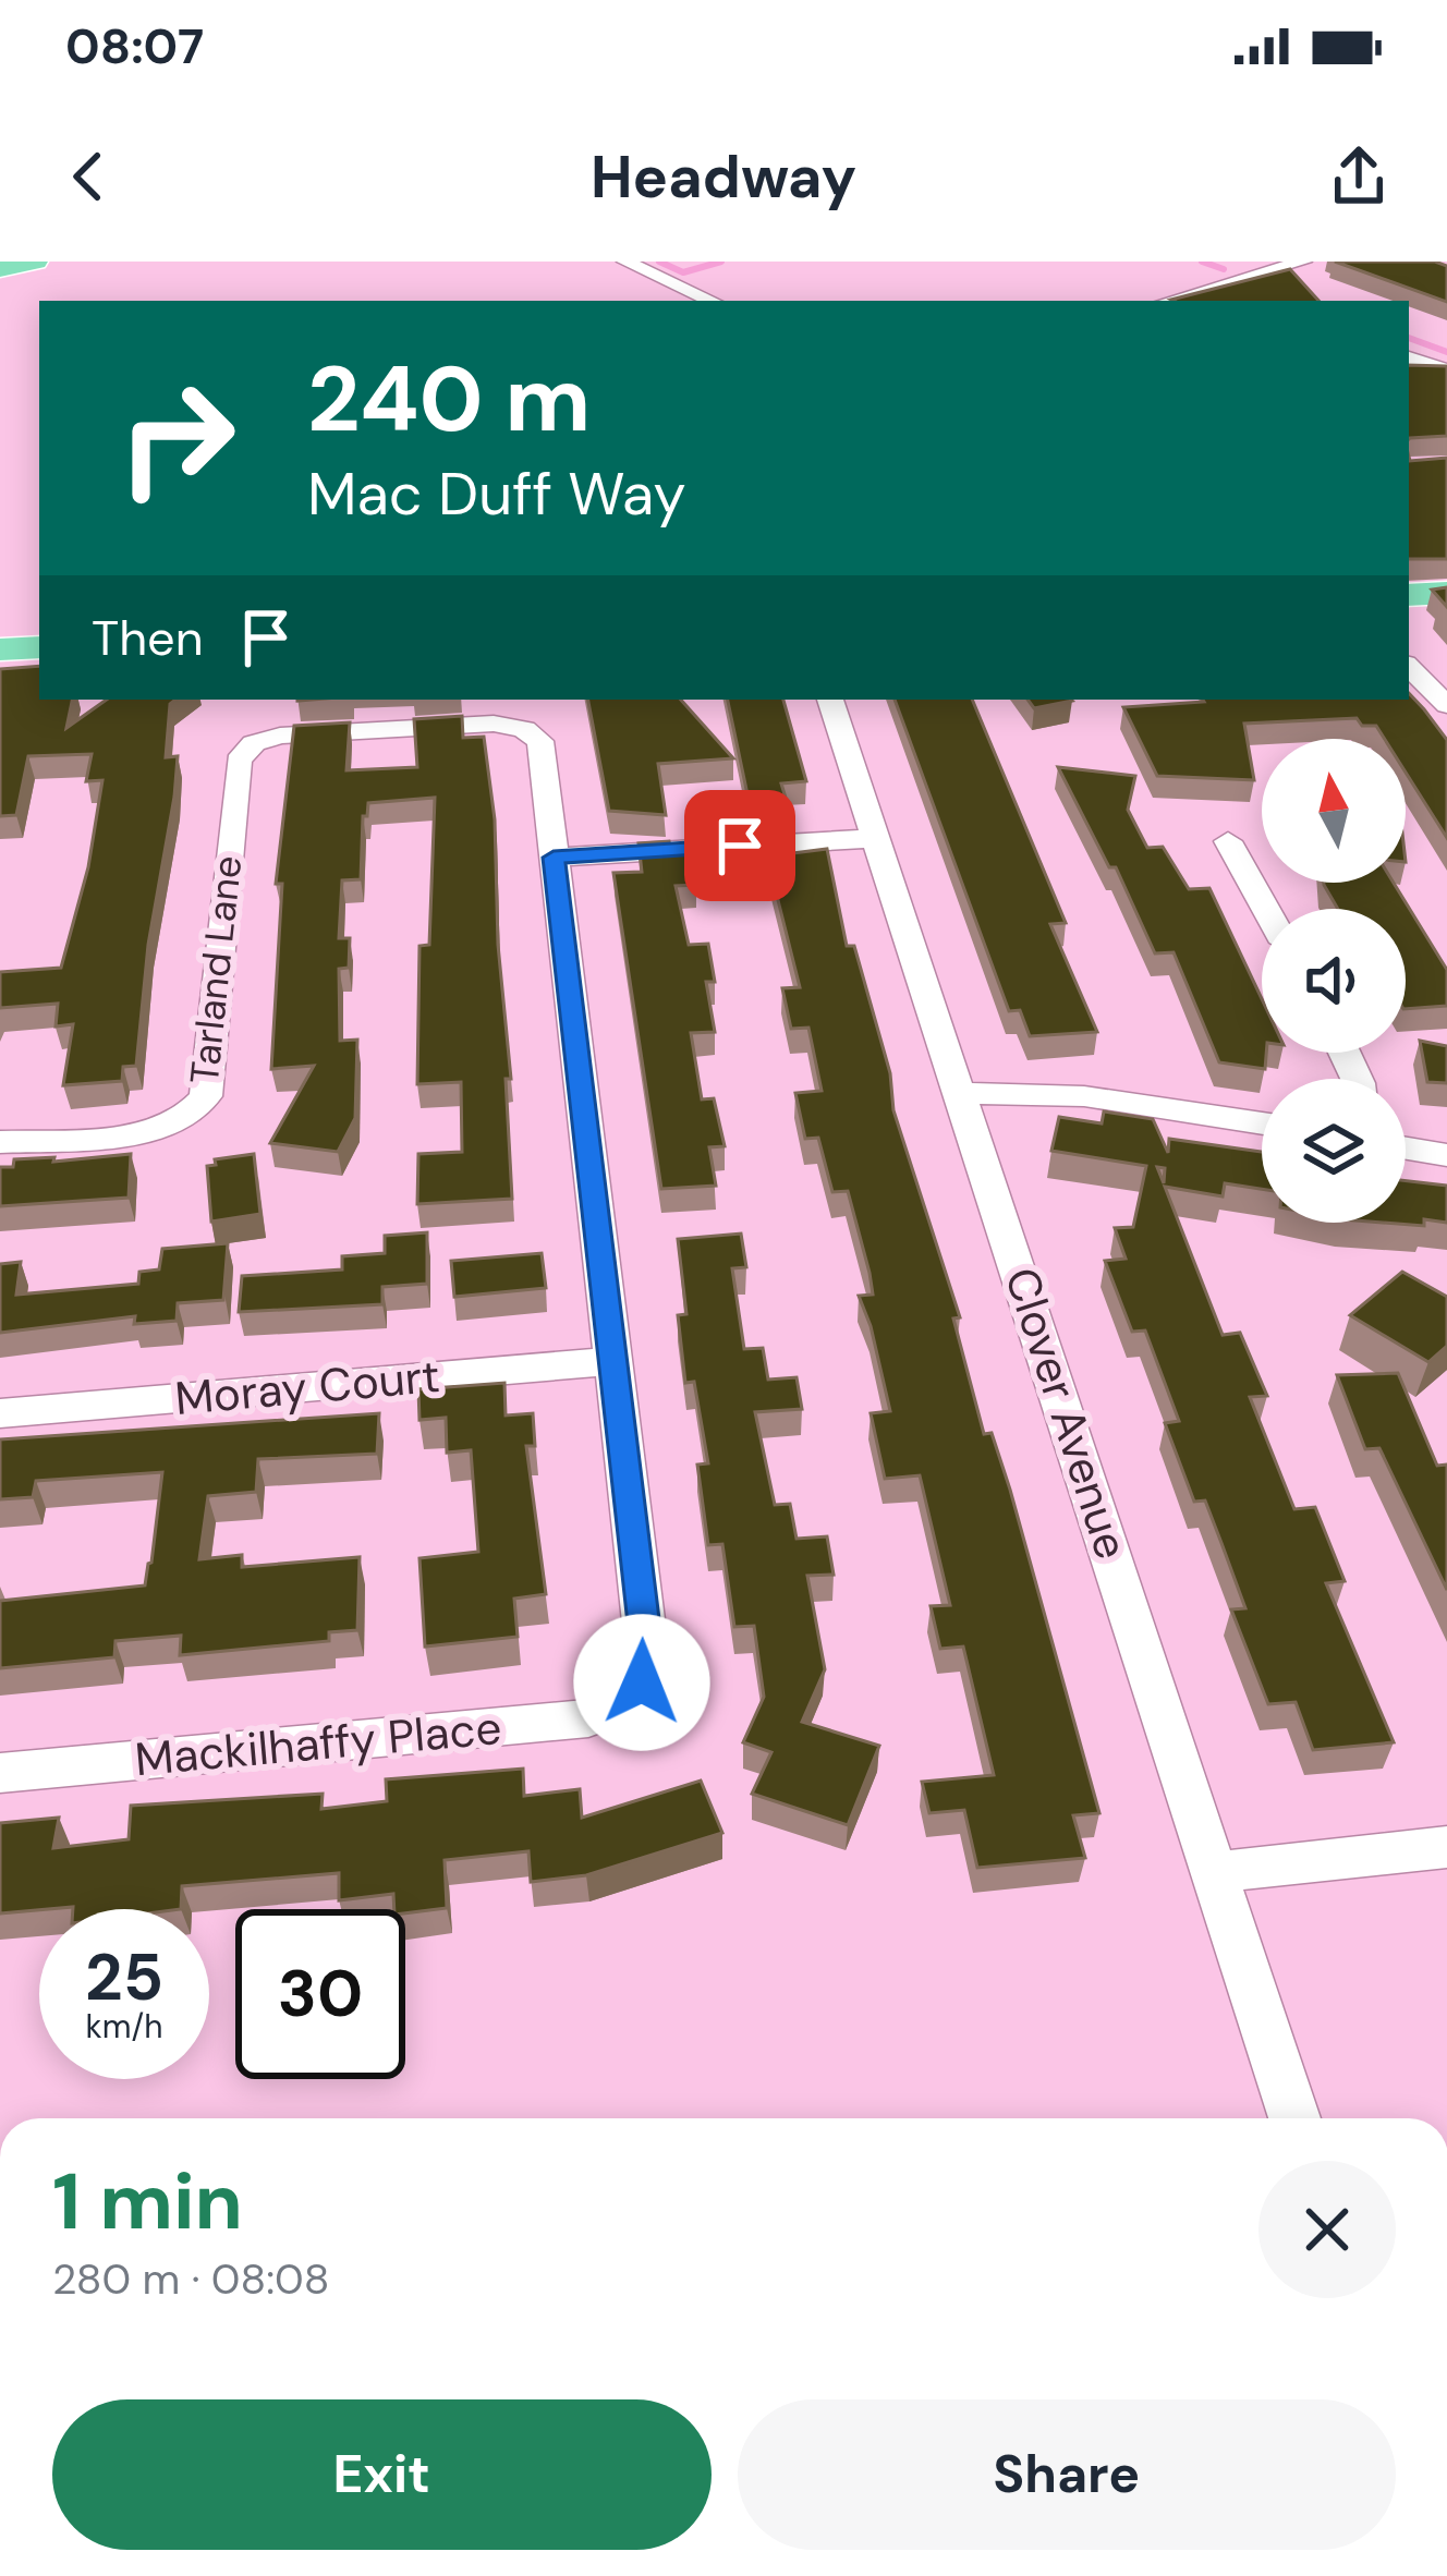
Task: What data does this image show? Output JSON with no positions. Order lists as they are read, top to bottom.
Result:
{
  "streets": {
    "street": [
      "Tarland Lane",
      "Moray Court",
      "Clover Avenue",
      "Mackilhaffy Place"
    ]
  },
  "crossings": [
    ["Moray Court", "Mackilhaffy Place"]
  ],
  "north": "top",
  "page": {
    "status": "08:07",
    "header": "Headway",
    "turn": ["240 m", "Mac Duff Way"],
    "then": "Then",
    "speed": "25 km/h",
    "limit": "30",
    "heading": ["1 min", "280 m · 08:08"],
    "buttons": ["Exit", "Share"]
  }
}
